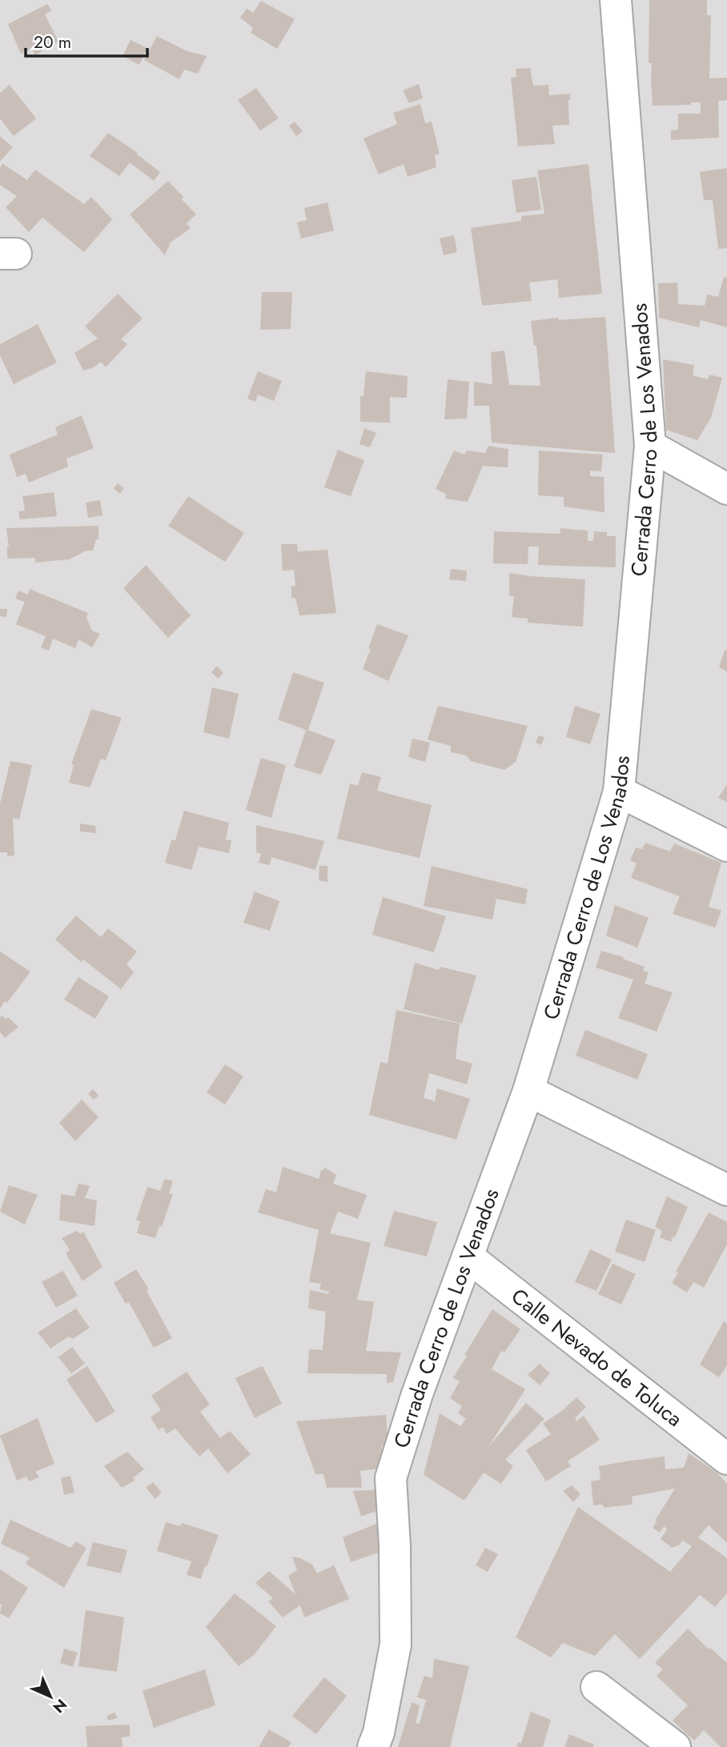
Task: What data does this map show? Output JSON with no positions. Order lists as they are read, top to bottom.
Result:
{
  "streets": {
    "street": ["Cerrada Cerro de Los Venados", "Calle Nevado de Toluca"]
  },
  "crossings": [
    ["Cerrada Cerro de Los Venados", "Calle Nevado de Toluca"]
  ],
  "scale_bar": "20 m",
  "north": "bottom right"
}
